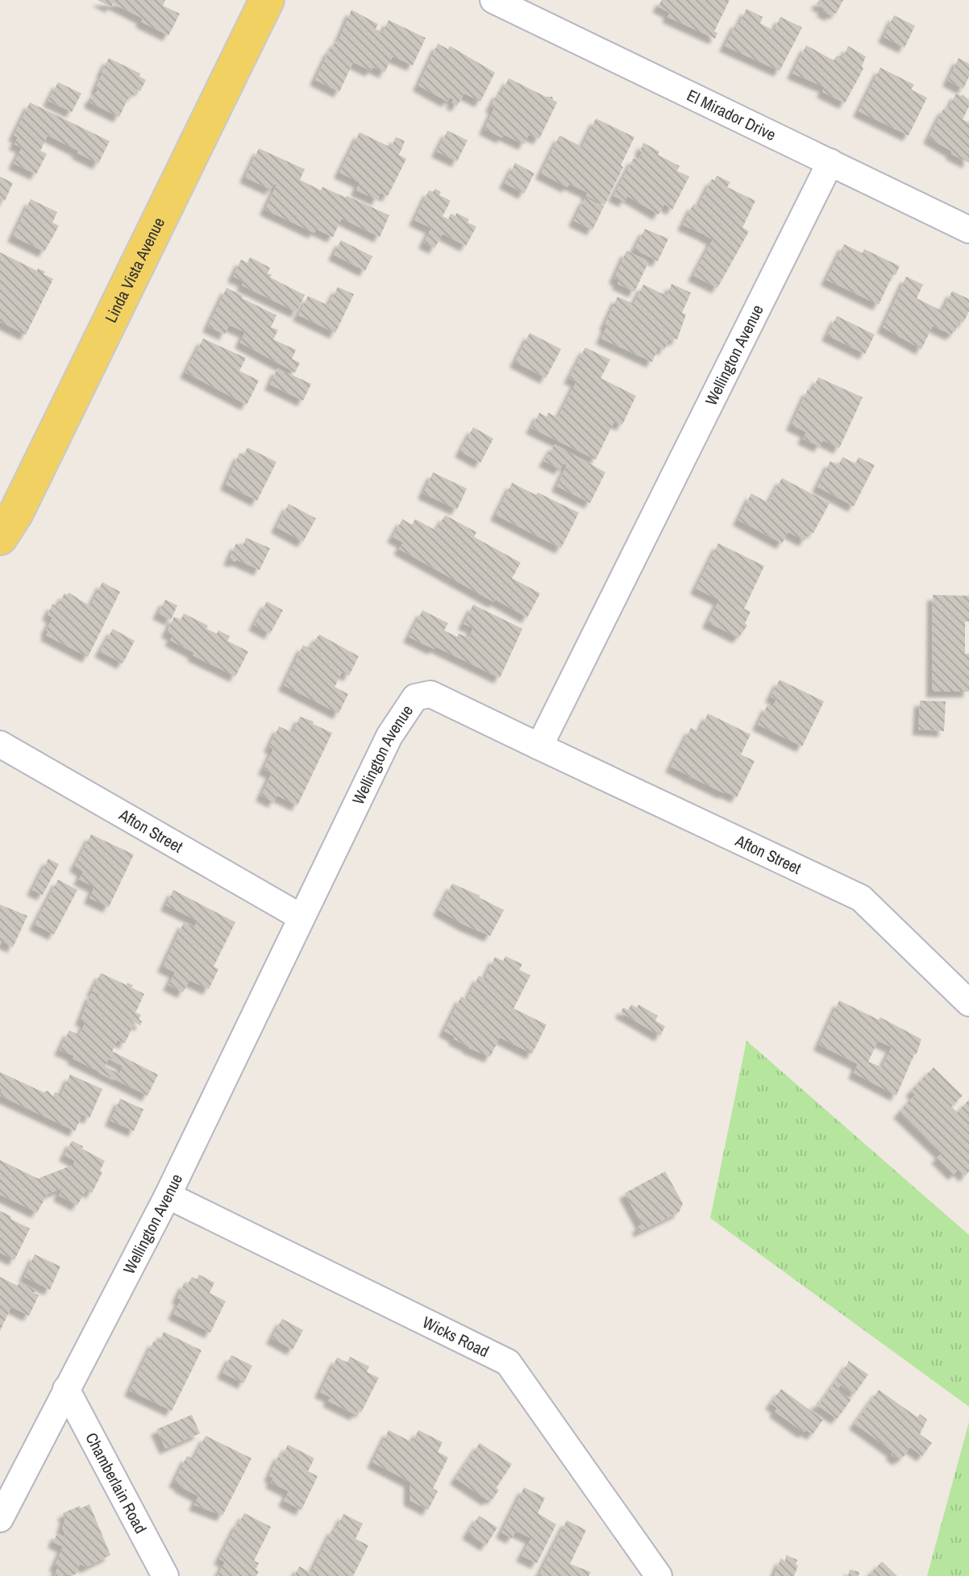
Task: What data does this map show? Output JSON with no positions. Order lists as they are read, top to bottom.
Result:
{
  "streets": {
    "main road": ["Linda Vista Avenue"],
    "street": [
      "El Mirador Drive",
      "Wellington Avenue",
      "Afton Street",
      "Wicks Road",
      "Chamberlain Road"
    ]
  },
  "crossings": [
    ["El Mirador Drive", "Wellington Avenue"],
    ["Wellington Avenue", "Afton Street"],
    ["Wellington Avenue", "Wicks Road"],
    ["Wellington Avenue", "Chamberlain Road"]
  ]
}
